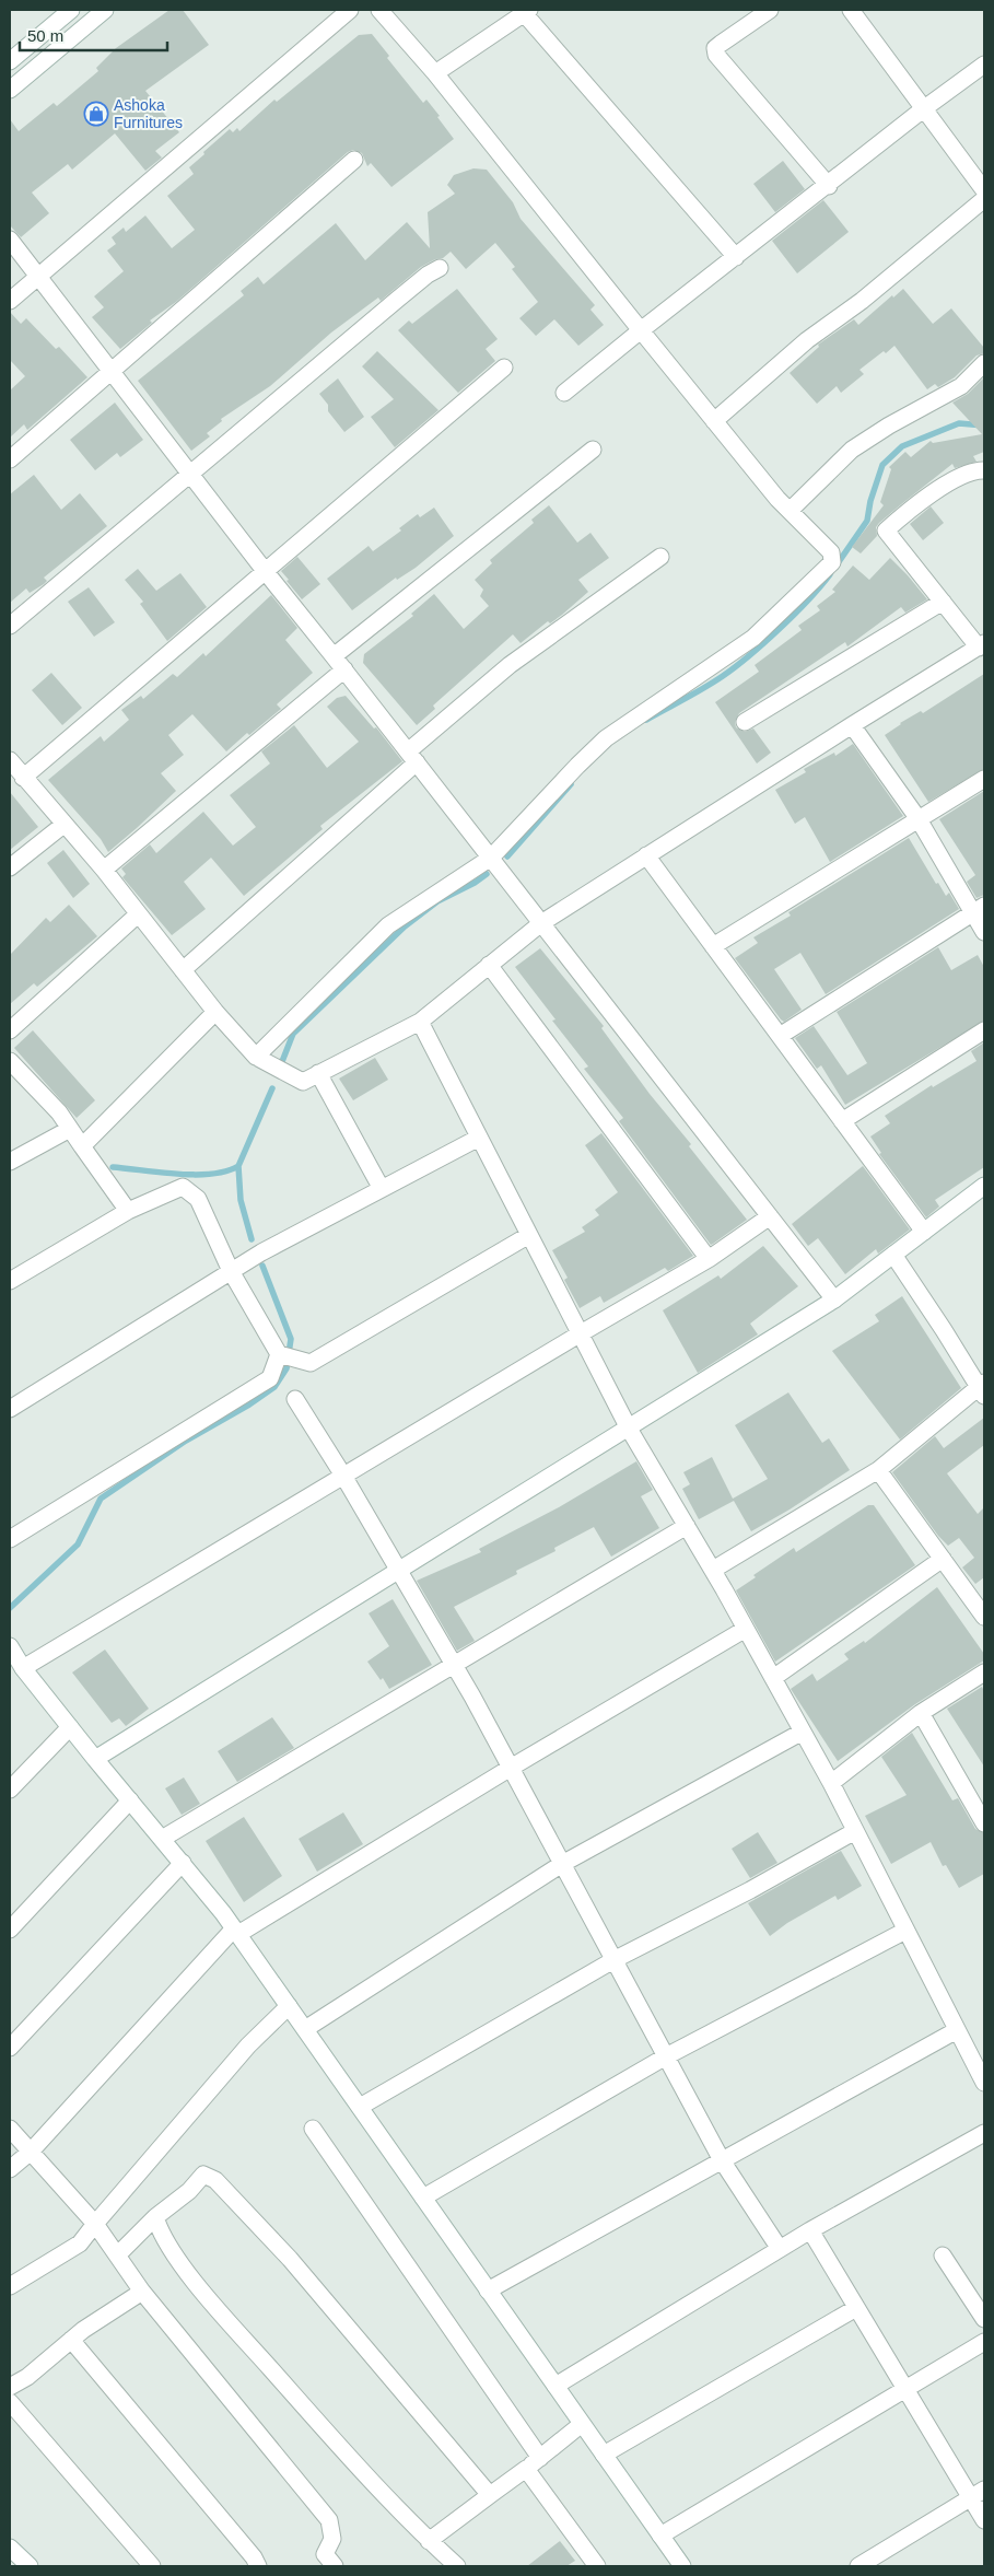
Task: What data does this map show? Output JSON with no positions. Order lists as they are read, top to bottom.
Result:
{
  "places": {
    "shop": ["Ashoka Furnitures"]
  },
  "scale_bar": "50 m"
}
